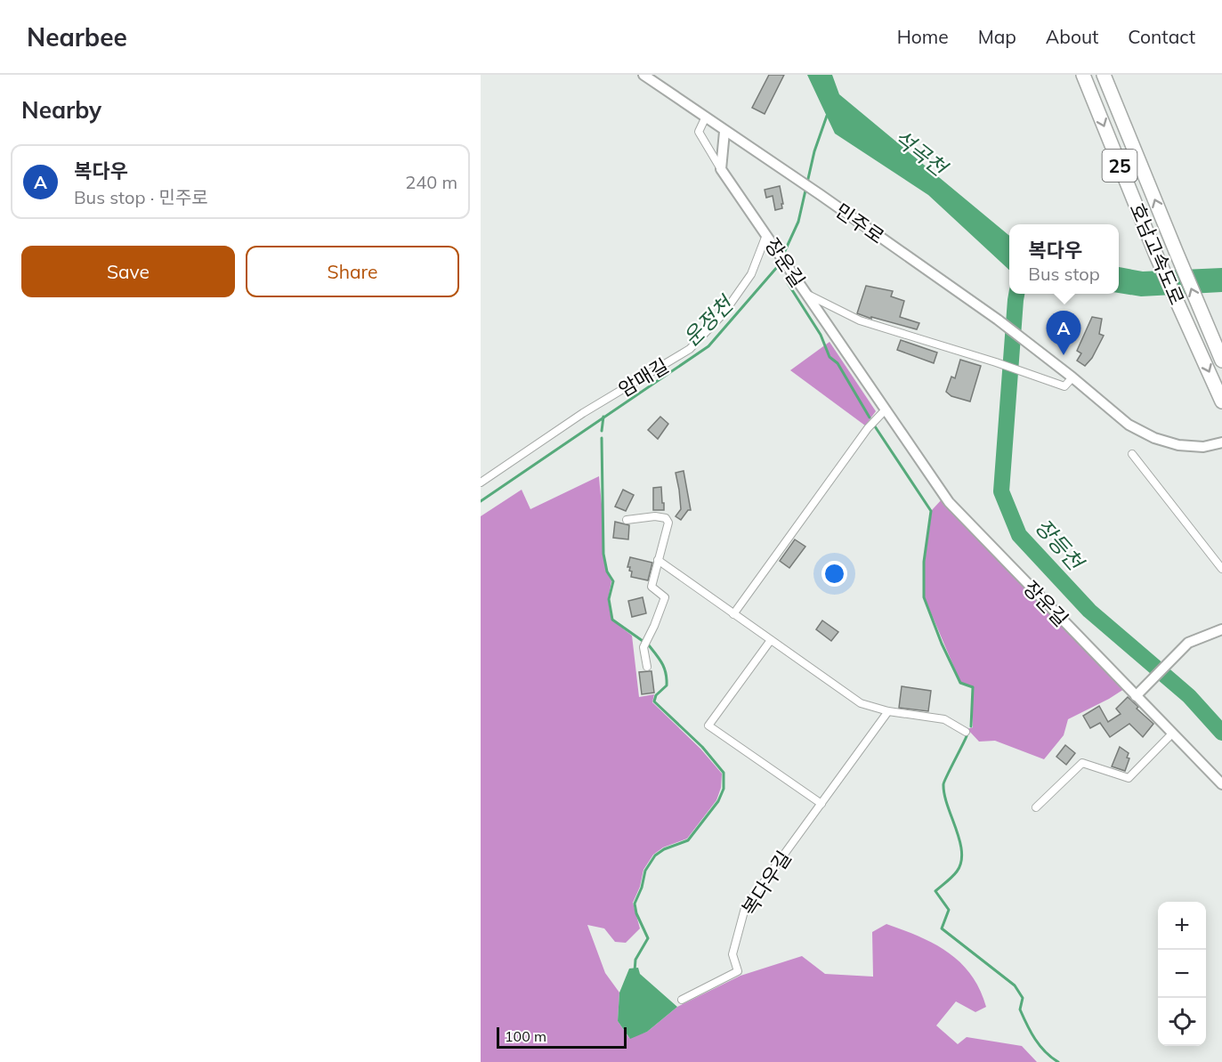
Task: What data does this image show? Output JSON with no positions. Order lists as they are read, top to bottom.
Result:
{
  "streets": {
    "highway": ["25", "호남고속도로"],
    "street": [
      "민주로",
      "장운길",
      "암매길",
      "복다우길"
    ]
  },
  "crossings": [
    ["민주로", "장운길"],
    ["장운길", "암매길"]
  ],
  "water": ["석곡천", "운정천", "장등천"],
  "scale_bar": "100 m",
  "page": {
    "header": "Nearbee",
    "nav": [
      "Home",
      "Map",
      "About",
      "Contact"
    ],
    "heading": "Nearby",
    "list": [
      {
        "mark": "A",
        "name": "복다우",
        "note": "Bus stop · 민주로",
        "value": "240 m"
      }
    ],
    "popup": ["복다우", "Bus stop"],
    "buttons": ["Save", "Share"],
    "pins": "A",
    "map_buttons": ["+", "−"],
    "scale": "100 m"
  }
}
